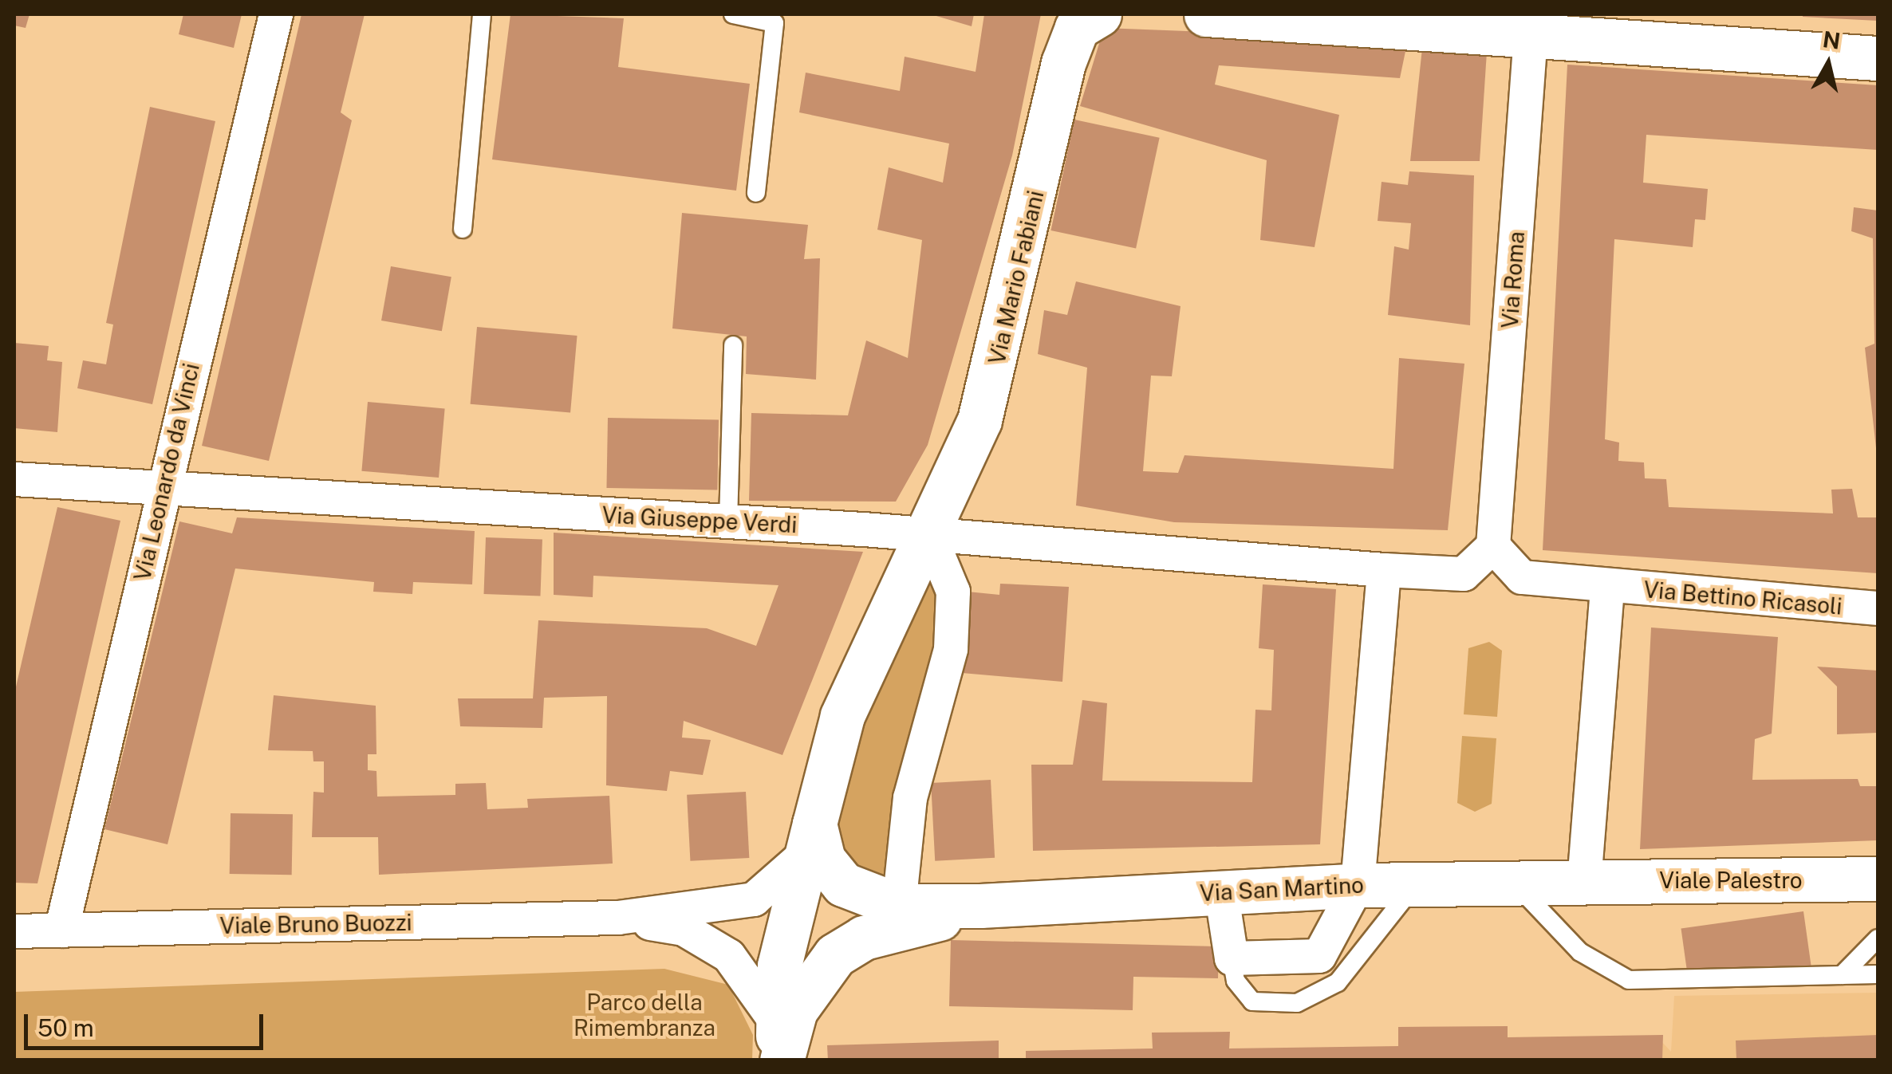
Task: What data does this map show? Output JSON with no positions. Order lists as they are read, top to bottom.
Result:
{
  "streets": {
    "main road": ["Via Mario Fabiani", "Viale Palestro", "Via San Martino"],
    "street": [
      "Via Roma",
      "Via Leonardo da Vinci",
      "Via Giuseppe Verdi",
      "Via Bettino Ricasoli",
      "Viale Bruno Buozzi"
    ]
  },
  "crossings": [
    ["Via Mario Fabiani", "Via Giuseppe Verdi"],
    ["Via Mario Fabiani", "Viale Bruno Buozzi"],
    ["Via Roma", "Via Giuseppe Verdi"],
    ["Via Roma", "Via Bettino Ricasoli"],
    ["Via Leonardo da Vinci", "Via Giuseppe Verdi"],
    ["Via Leonardo da Vinci", "Viale Bruno Buozzi"],
    ["Via Giuseppe Verdi", "Via Bettino Ricasoli"],
    ["Viale Palestro", "Via San Martino"]
  ],
  "parks": ["Parco della Rimembranza"],
  "scale_bar": "50 m",
  "north": "top"
}
